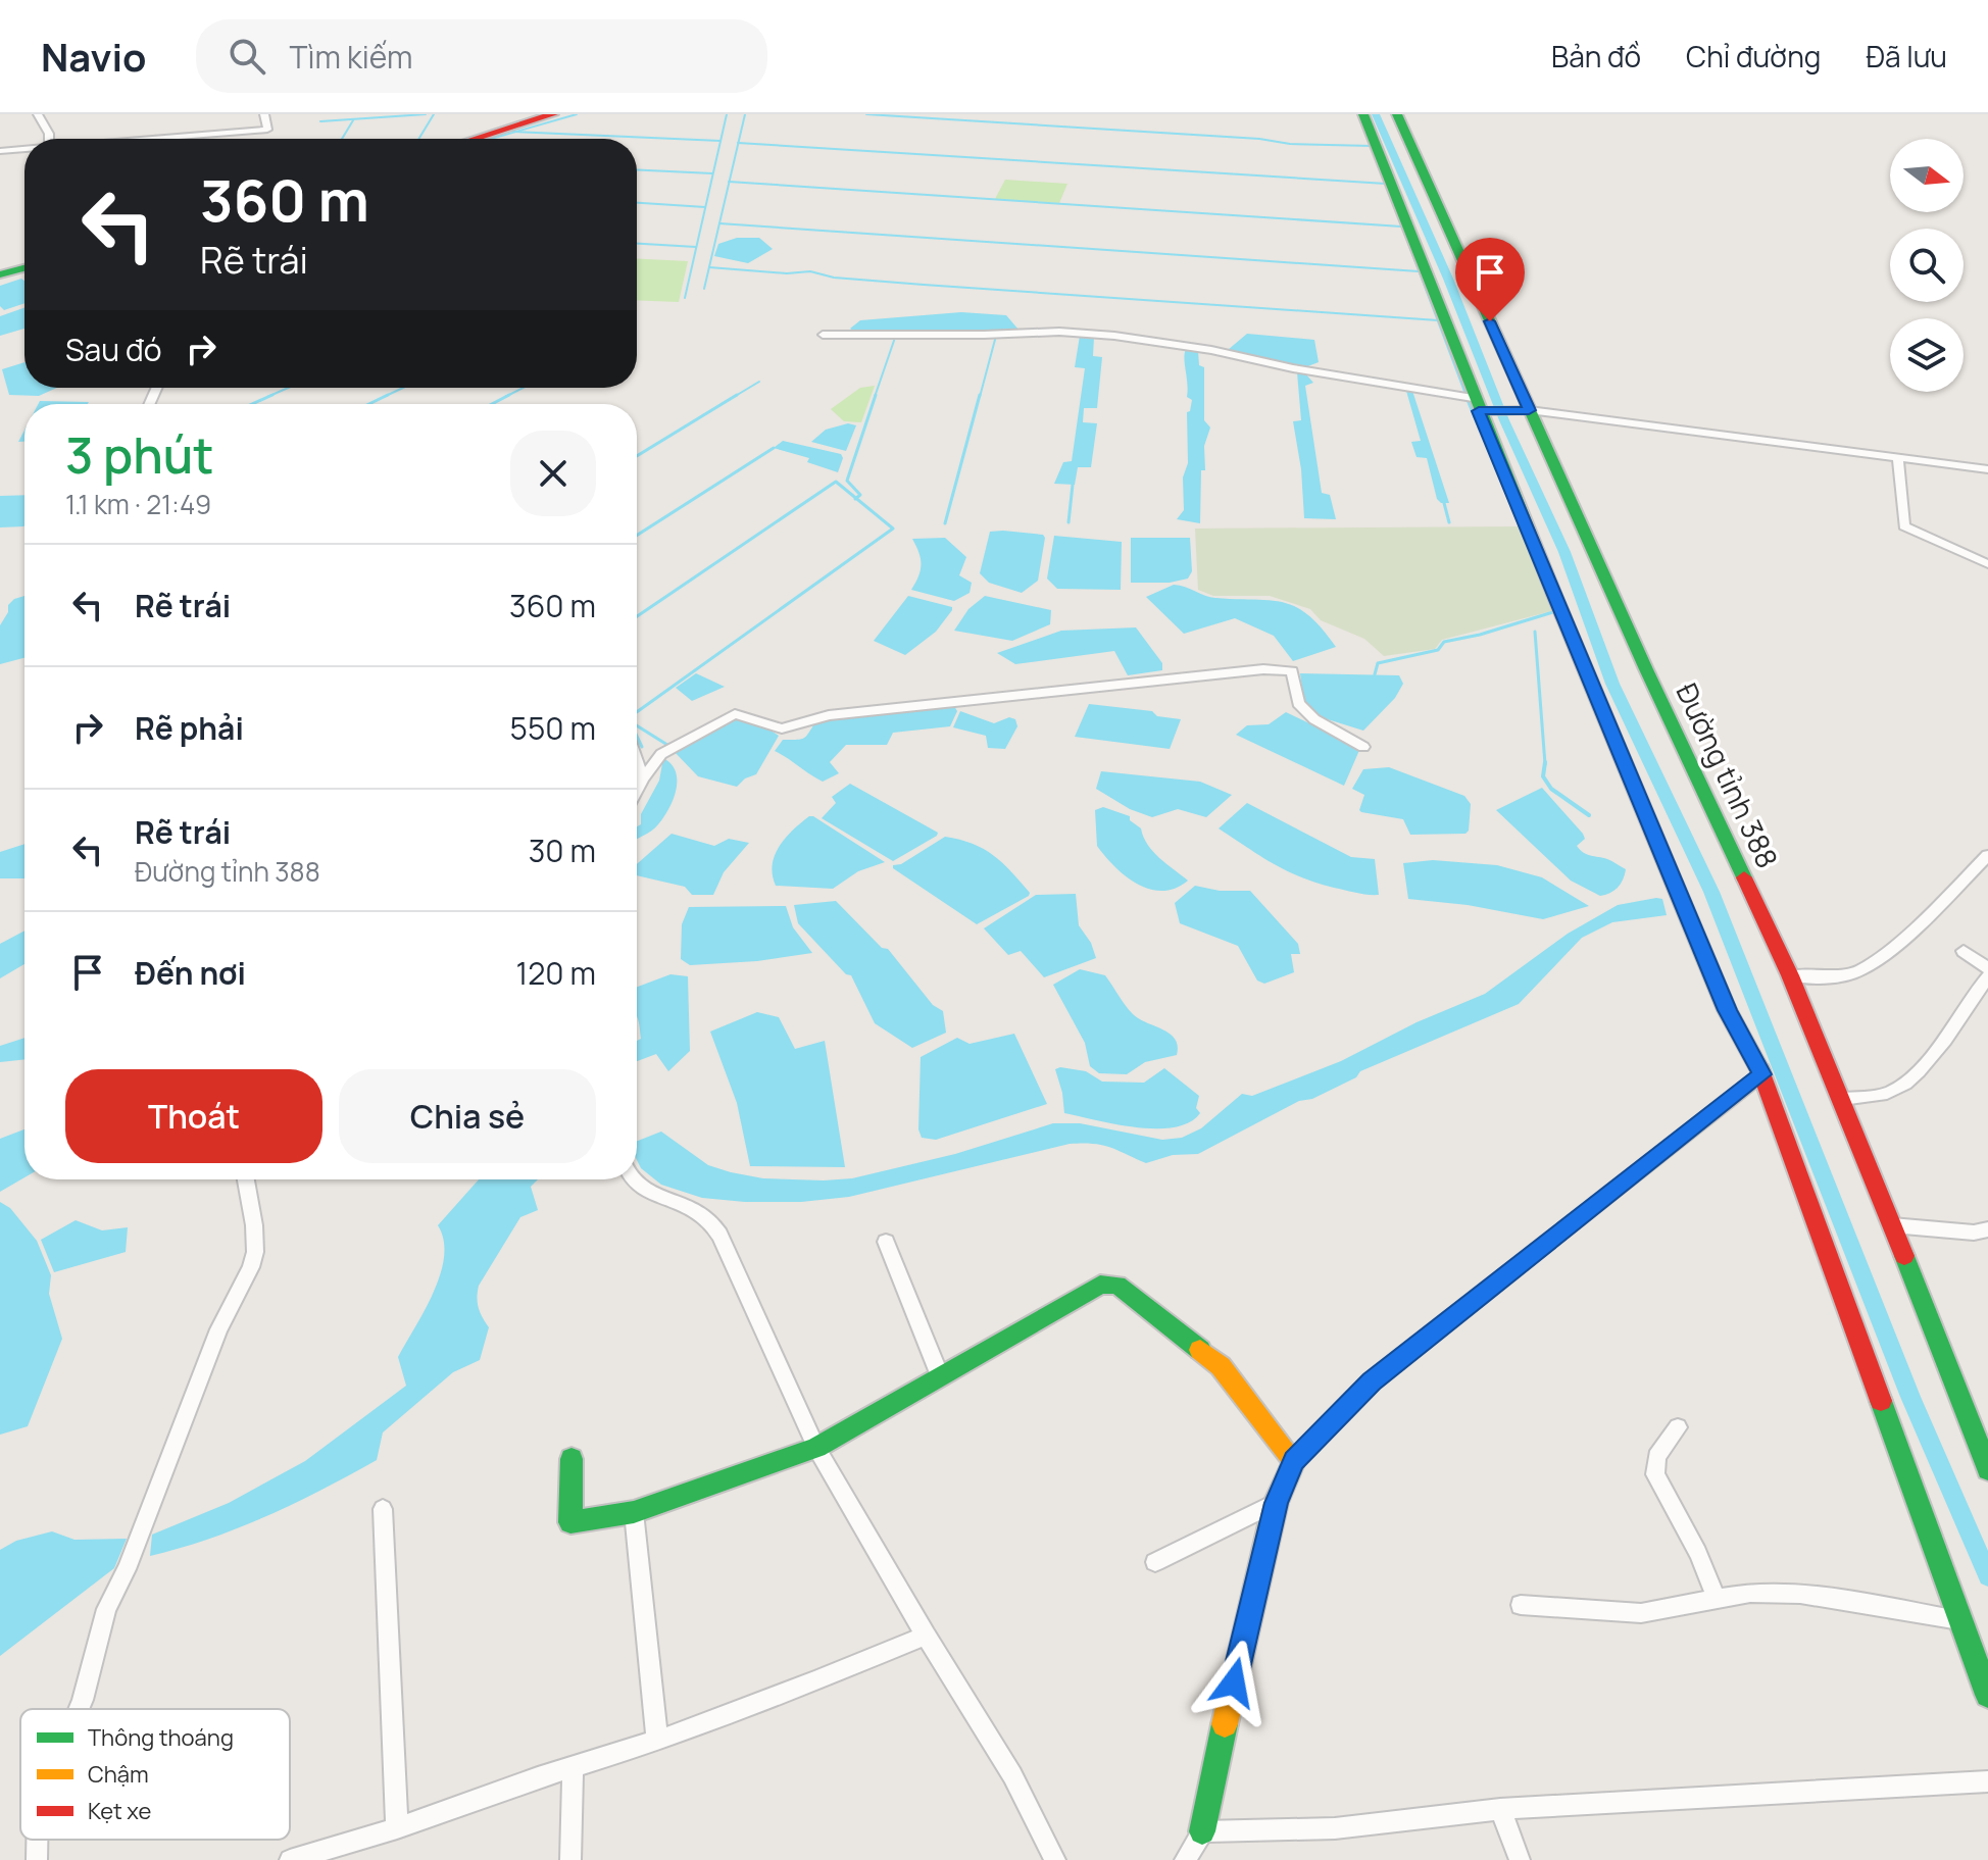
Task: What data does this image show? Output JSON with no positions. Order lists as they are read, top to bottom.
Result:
{
  "streets": {
    "street": ["Đường tỉnh 388"]
  },
  "legend": ["Thông thoáng", "Chậm", "Kẹt xe"],
  "north": "right",
  "page": {
    "header": "Navio",
    "search": "Tìm kiếm",
    "nav": ["Bản đồ", "Chỉ đường", "Đã lưu"],
    "turn": ["360 m", "Rẽ trái"],
    "then": "Sau đó",
    "heading": ["3 phút", "1.1 km · 21:49"],
    "list": [
      {
        "name": "Rẽ trái",
        "value": "360 m"
      },
      {
        "name": "Rẽ phải",
        "value": "550 m"
      },
      {
        "name": "Rẽ trái",
        "note": "Đường tỉnh 388",
        "value": "30 m"
      },
      {
        "name": "Đến nơi",
        "value": "120 m"
      }
    ],
    "buttons": ["Thoát", "Chia sẻ"]
  }
}
